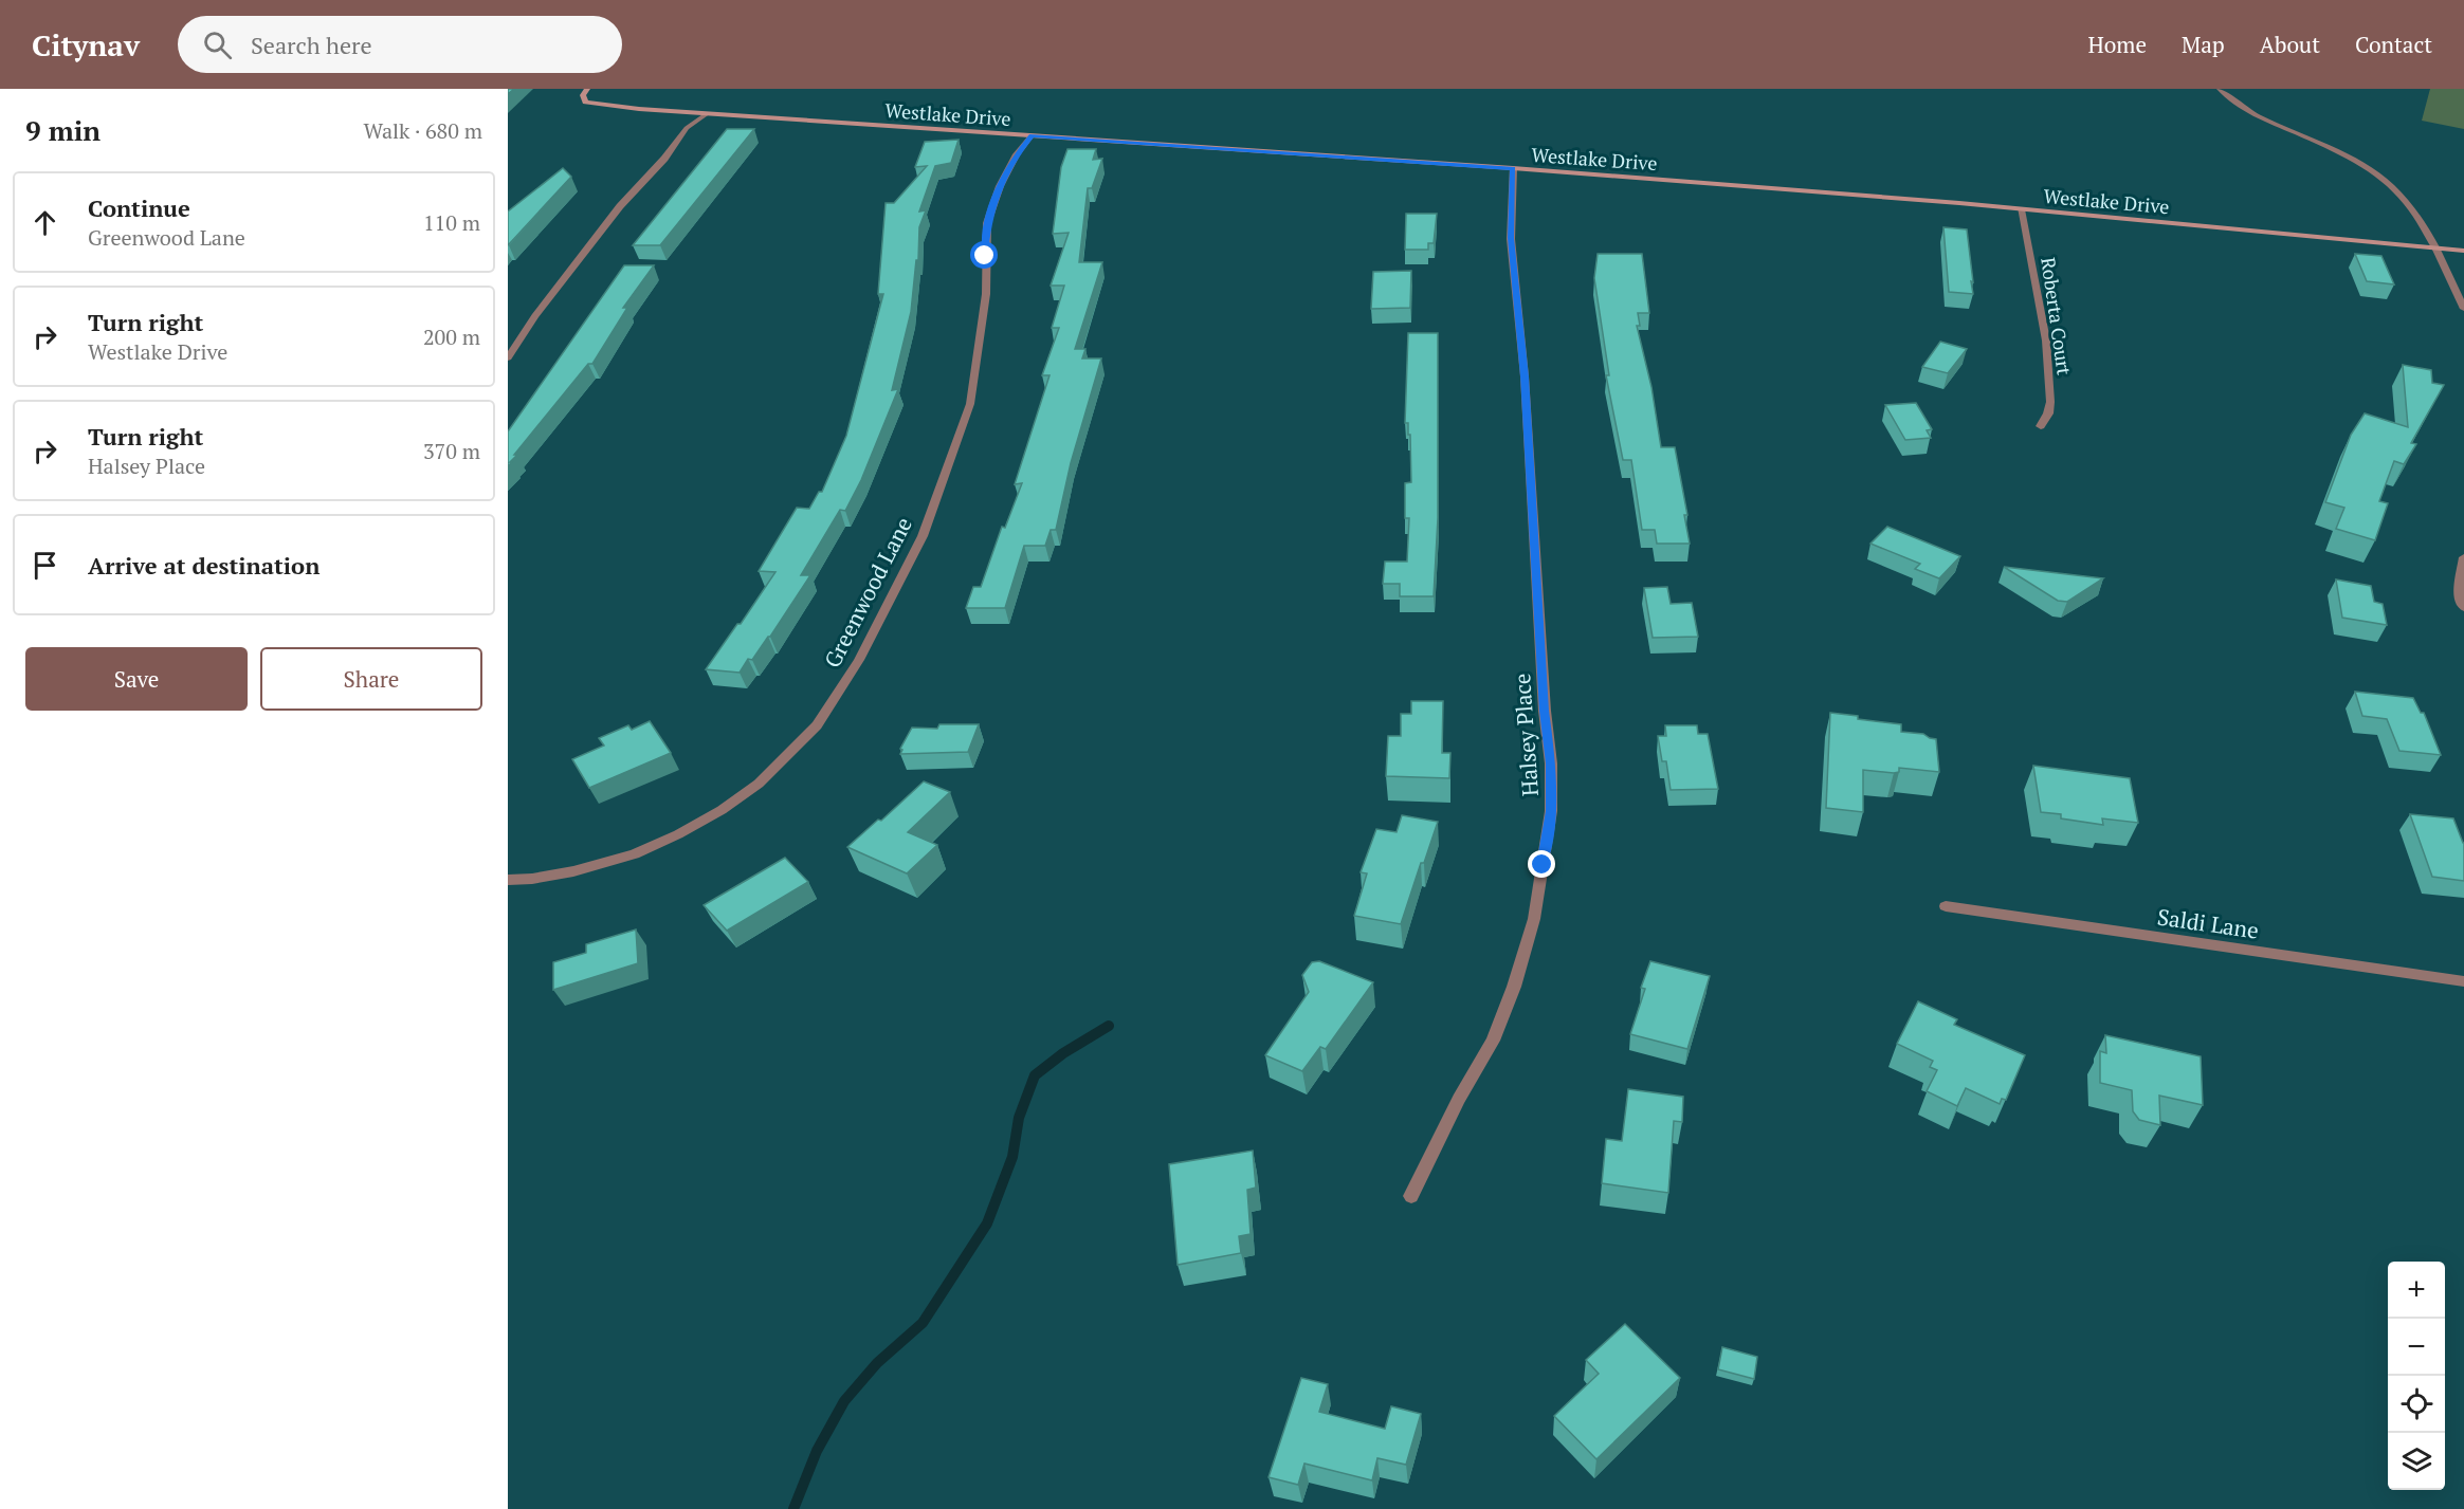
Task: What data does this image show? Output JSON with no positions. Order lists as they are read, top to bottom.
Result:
{
  "streets": {
    "street": [
      "Westlake Drive",
      "Roberta Court",
      "Greenwood Lane",
      "Halsey Place",
      "Saldi Lane"
    ]
  },
  "crossings": [
    ["Westlake Drive", "Roberta Court"],
    ["Westlake Drive", "Greenwood Lane"],
    ["Westlake Drive", "Halsey Place"]
  ],
  "page": {
    "header": "Citynav",
    "search": "Search here",
    "nav": [
      "Home",
      "Map",
      "About",
      "Contact"
    ],
    "heading": ["9 min", "Walk · 680 m"],
    "list": [
      ["Continue", "Greenwood Lane", "110 m"],
      ["Turn right", "Westlake Drive", "200 m"],
      ["Turn right", "Halsey Place", "370 m"],
      "Arrive at destination"
    ],
    "buttons": ["Save", "Share"],
    "map_buttons": ["+", "−"]
  }
}
